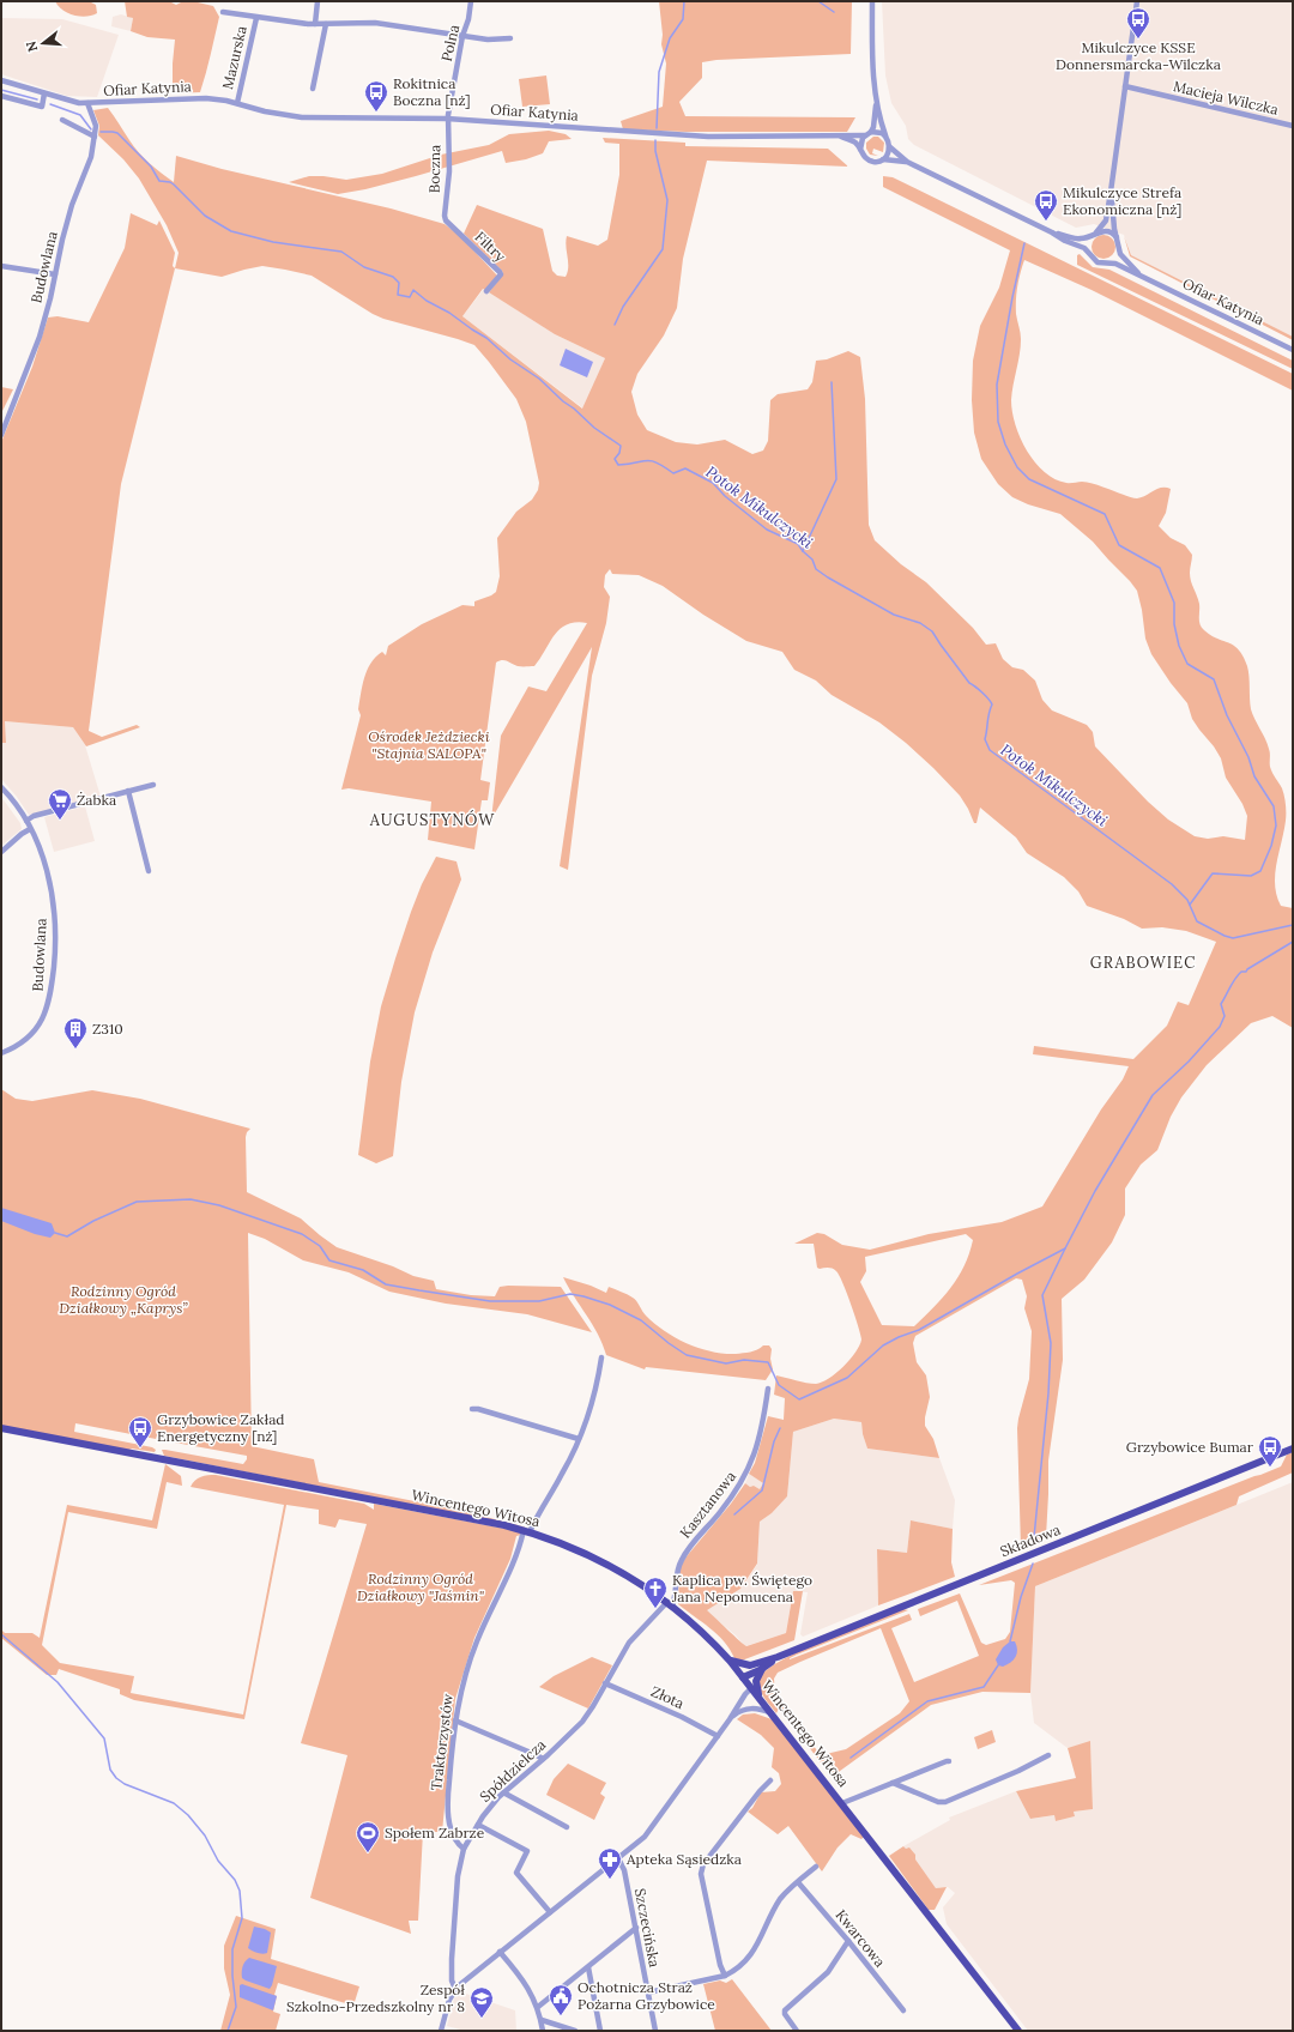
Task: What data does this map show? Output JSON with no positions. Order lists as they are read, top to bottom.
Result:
{
  "streets": {
    "main road": ["Wincentego Witosa", "Składowa"],
    "street": [
      "Polna",
      "Mazurska",
      "Ofiar Katynia",
      "Macieja Wilczka",
      "Boczna",
      "Filtry",
      "Budowlana",
      "Kasztanowa",
      "Złota",
      "Traktorzystów",
      "Spółdzielcza",
      "Szczecińska",
      "Kwarcowa"
    ]
  },
  "crossings": [
    ["Polna", "Ofiar Katynia"],
    ["Polna", "Boczna"],
    ["Mazurska", "Ofiar Katynia"],
    ["Ofiar Katynia", "Boczna"],
    ["Ofiar Katynia", "Budowlana"],
    ["Boczna", "Filtry"],
    ["Kasztanowa", "Wincentego Witosa"],
    ["Kasztanowa", "Spółdzielcza"],
    ["Wincentego Witosa", "Składowa"],
    ["Wincentego Witosa", "Traktorzystów"],
    ["Wincentego Witosa", "Spółdzielcza"],
    ["Złota", "Spółdzielcza"],
    ["Traktorzystów", "Spółdzielcza"]
  ],
  "districts": ["AUGUSTYNÓW", "GRABOWIEC"],
  "water": ["Potok Mikulczycki"],
  "parks": ["Ośrodek Jeżdziecki \"Stajnia SALOPA\"", "Rodzinny Ogród Działkowy „Kaprys”", "Rodzinny Ogród Działkowy \"Jaśmin\""],
  "places": {
    "bus stop": [
      "Mikulczyce KSSE Donnersmarcka-Wilczka",
      "Rokitnica Boczna [nż]",
      "Mikulczyce Strefa Ekonomiczna [nż]",
      "Grzybowice Zakład Energetyczny [nż]",
      "Grzybowice Bumar"
    ],
    "supermarket": ["Żabka"],
    "building": ["Z310"],
    "church": ["Kaplica pw. Świętego Jana Nepomucena"],
    "sports": ["Społem Zabrze"],
    "pharmacy": ["Apteka Sąsiedzka"],
    "public building": ["Ochotnicza Straż Pożarna Grzybowice"],
    "school or university": ["Zespół Szkolno-Przedszkolny nr 8"]
  },
  "north": "left"
}
